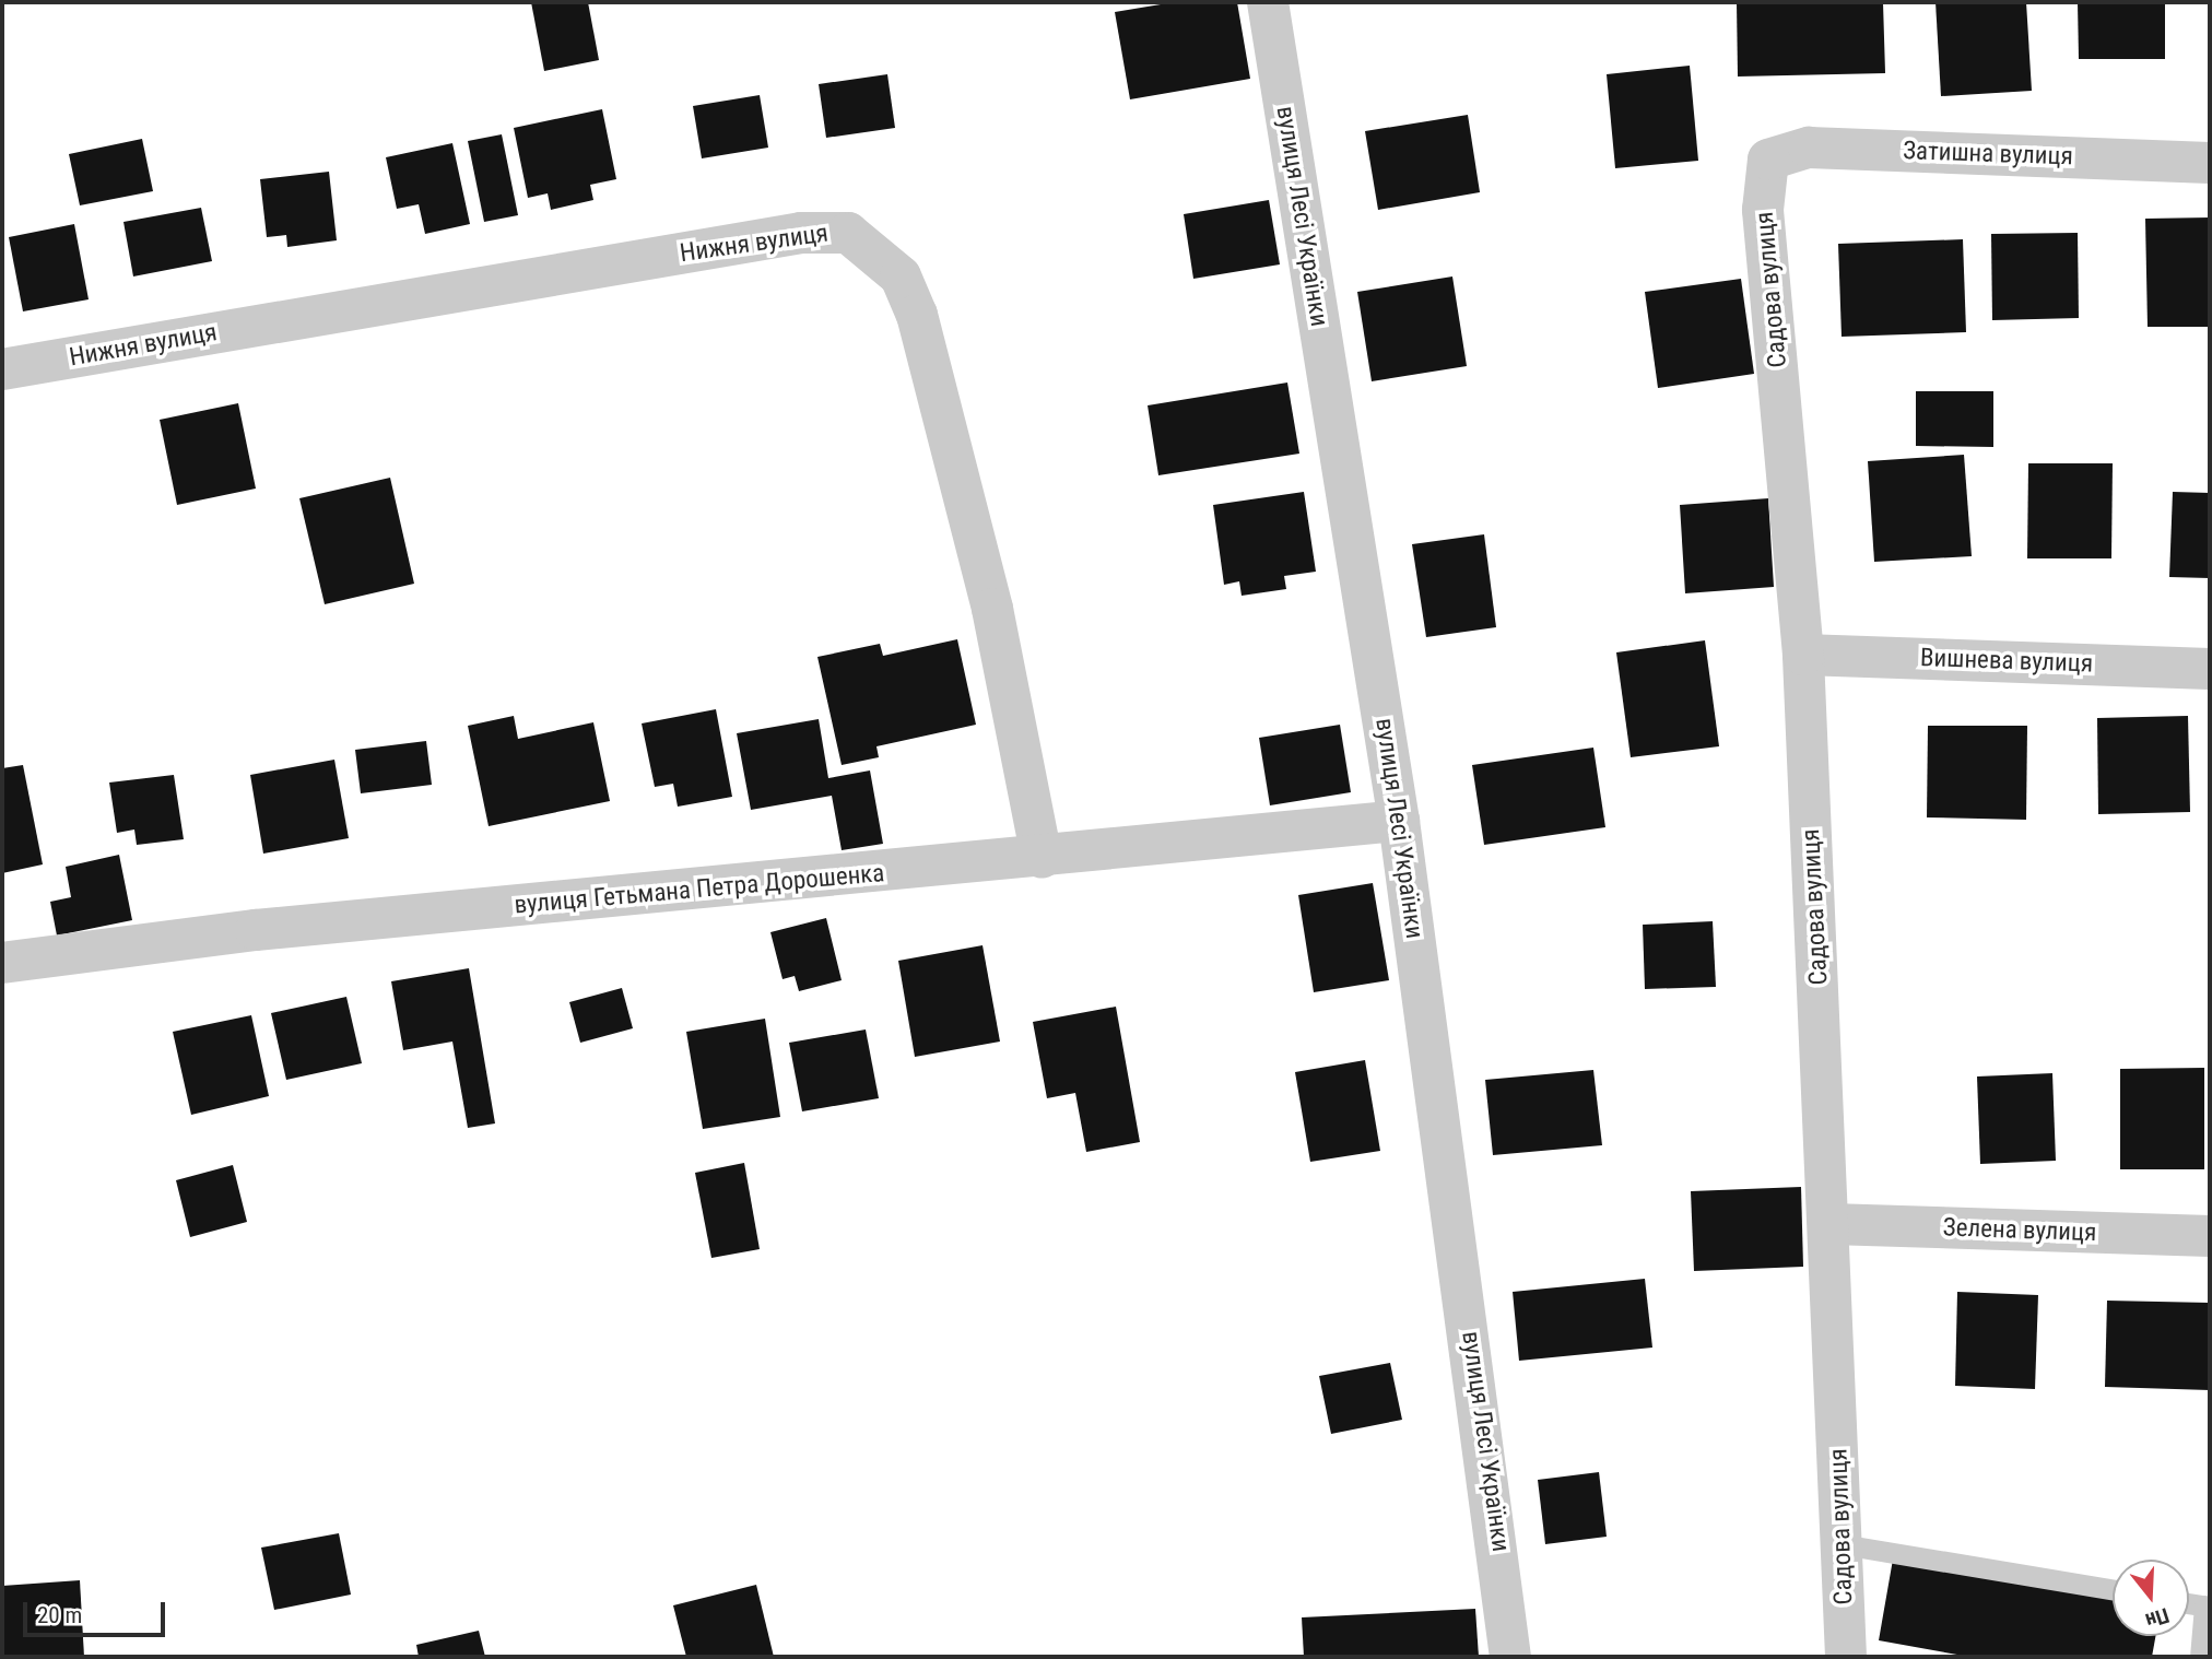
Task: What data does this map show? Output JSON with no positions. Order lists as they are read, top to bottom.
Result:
{
  "streets": {
    "street": [
      "Затишна вулиця",
      "вулиця Лесі Українки",
      "Нижня вулиця",
      "Садова вулиця",
      "Вишнева вулиця",
      "вулиця Гетьмана Петра Дорошенка",
      "Зелена вулиця"
    ]
  },
  "crossings": [
    ["Затишна вулиця", "Садова вулиця"],
    ["вулиця Лесі Українки", "вулиця Гетьмана Петра Дорошенка"],
    ["Нижня вулиця", "вулиця Гетьмана Петра Дорошенка"],
    ["Садова вулиця", "Вишнева вулиця"],
    ["Садова вулиця", "Зелена вулиця"]
  ],
  "scale_bar": "20 m",
  "north": "bottom"
}
